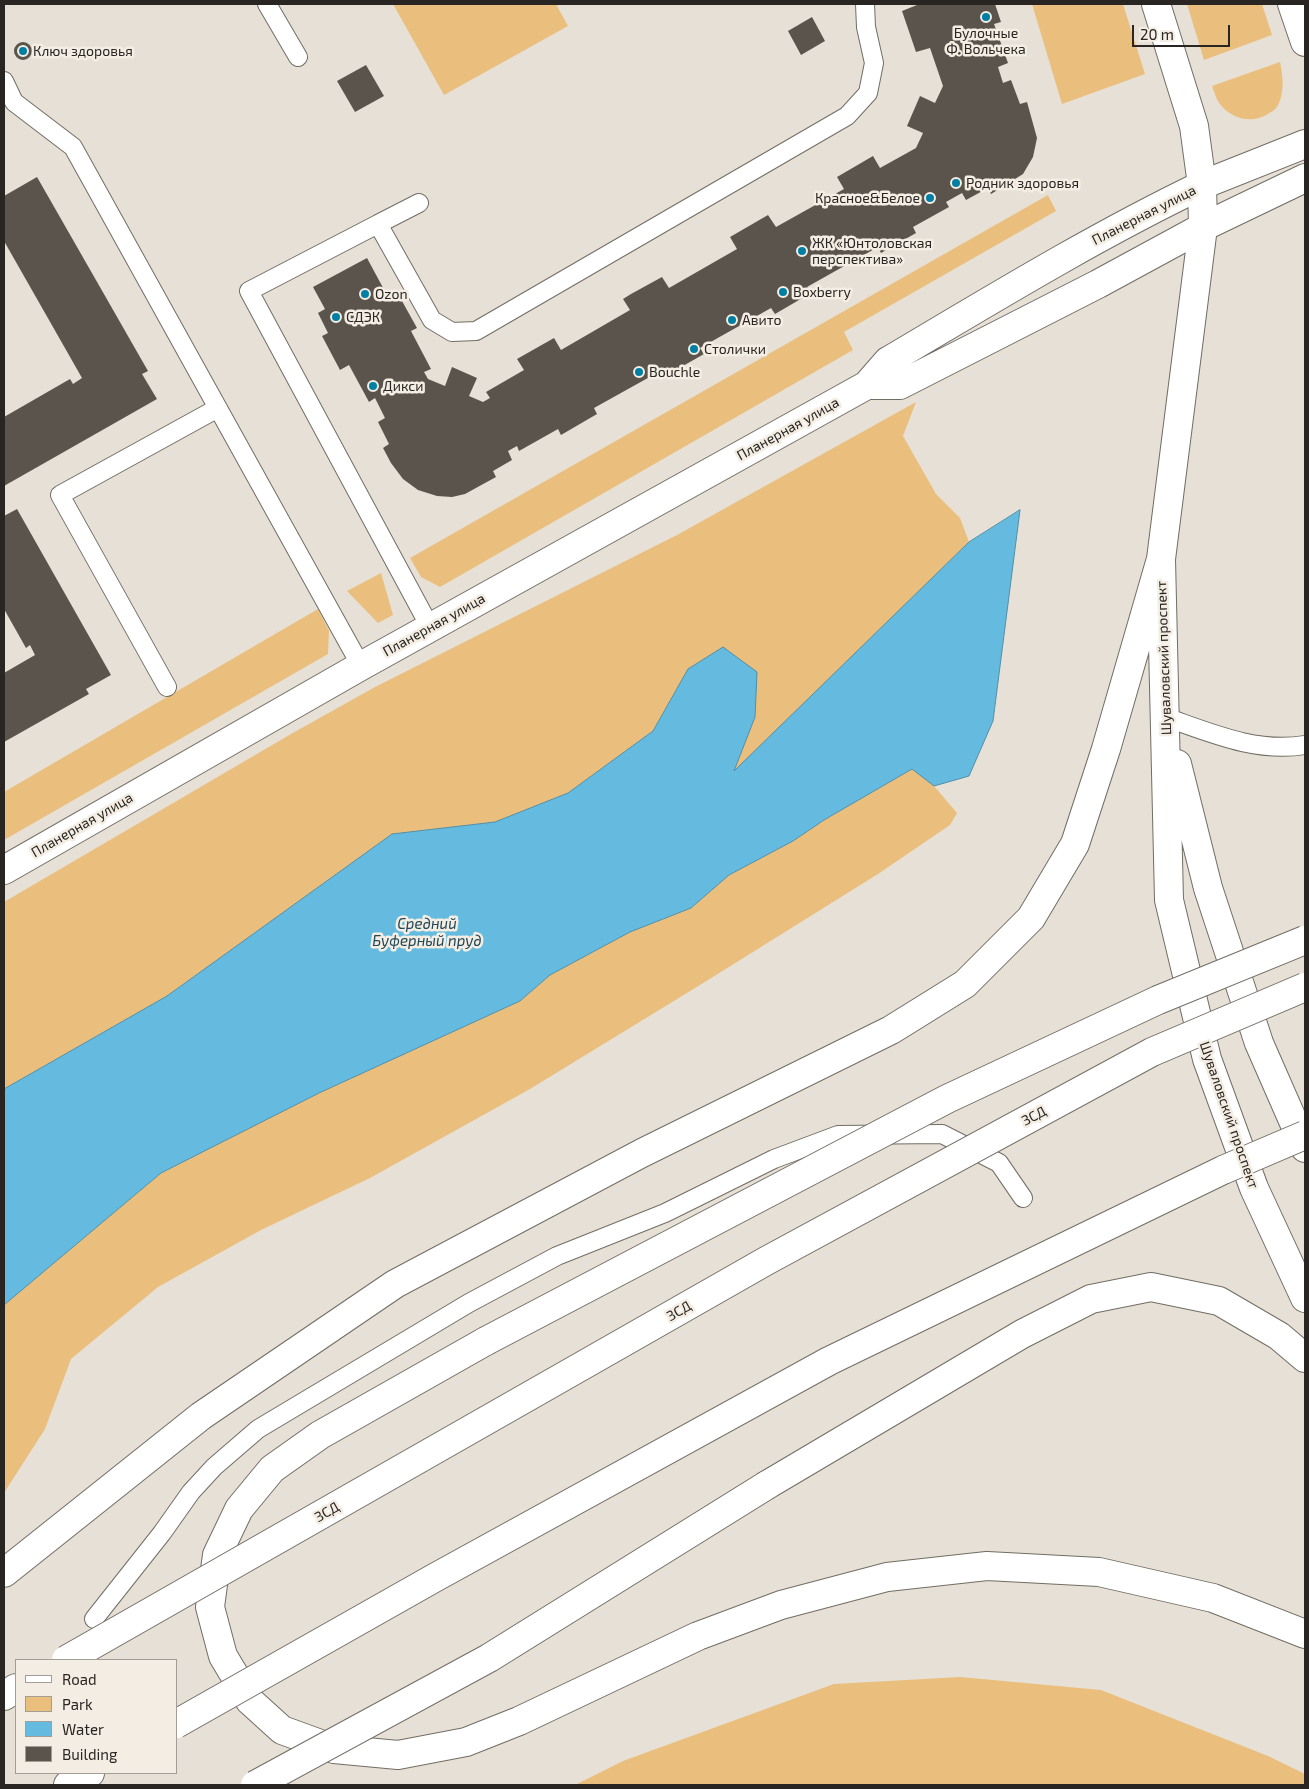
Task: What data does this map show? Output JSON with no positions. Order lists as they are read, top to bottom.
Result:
{
  "streets": {
    "main road": ["Планерная улица", "Шуваловский проспект", "ЗСД"]
  },
  "crossings": [
    ["Планерная улица", "Шуваловский проспект"]
  ],
  "water": ["Средний Буферный пруд"],
  "places": [
    "Булочные Ф. Вольчека",
    "Ключ здоровья",
    "Родник здоровья",
    "Красное&Белое",
    "ЖК «Юнтоловская перспектива»",
    "Boxberry",
    "Ozon",
    "СДЭК",
    "Авито",
    "Столички",
    "Bouchle",
    "Дикси"
  ],
  "legend": [
    "Road",
    "Park",
    "Water",
    "Building"
  ],
  "scale_bar": "20 m"
}
